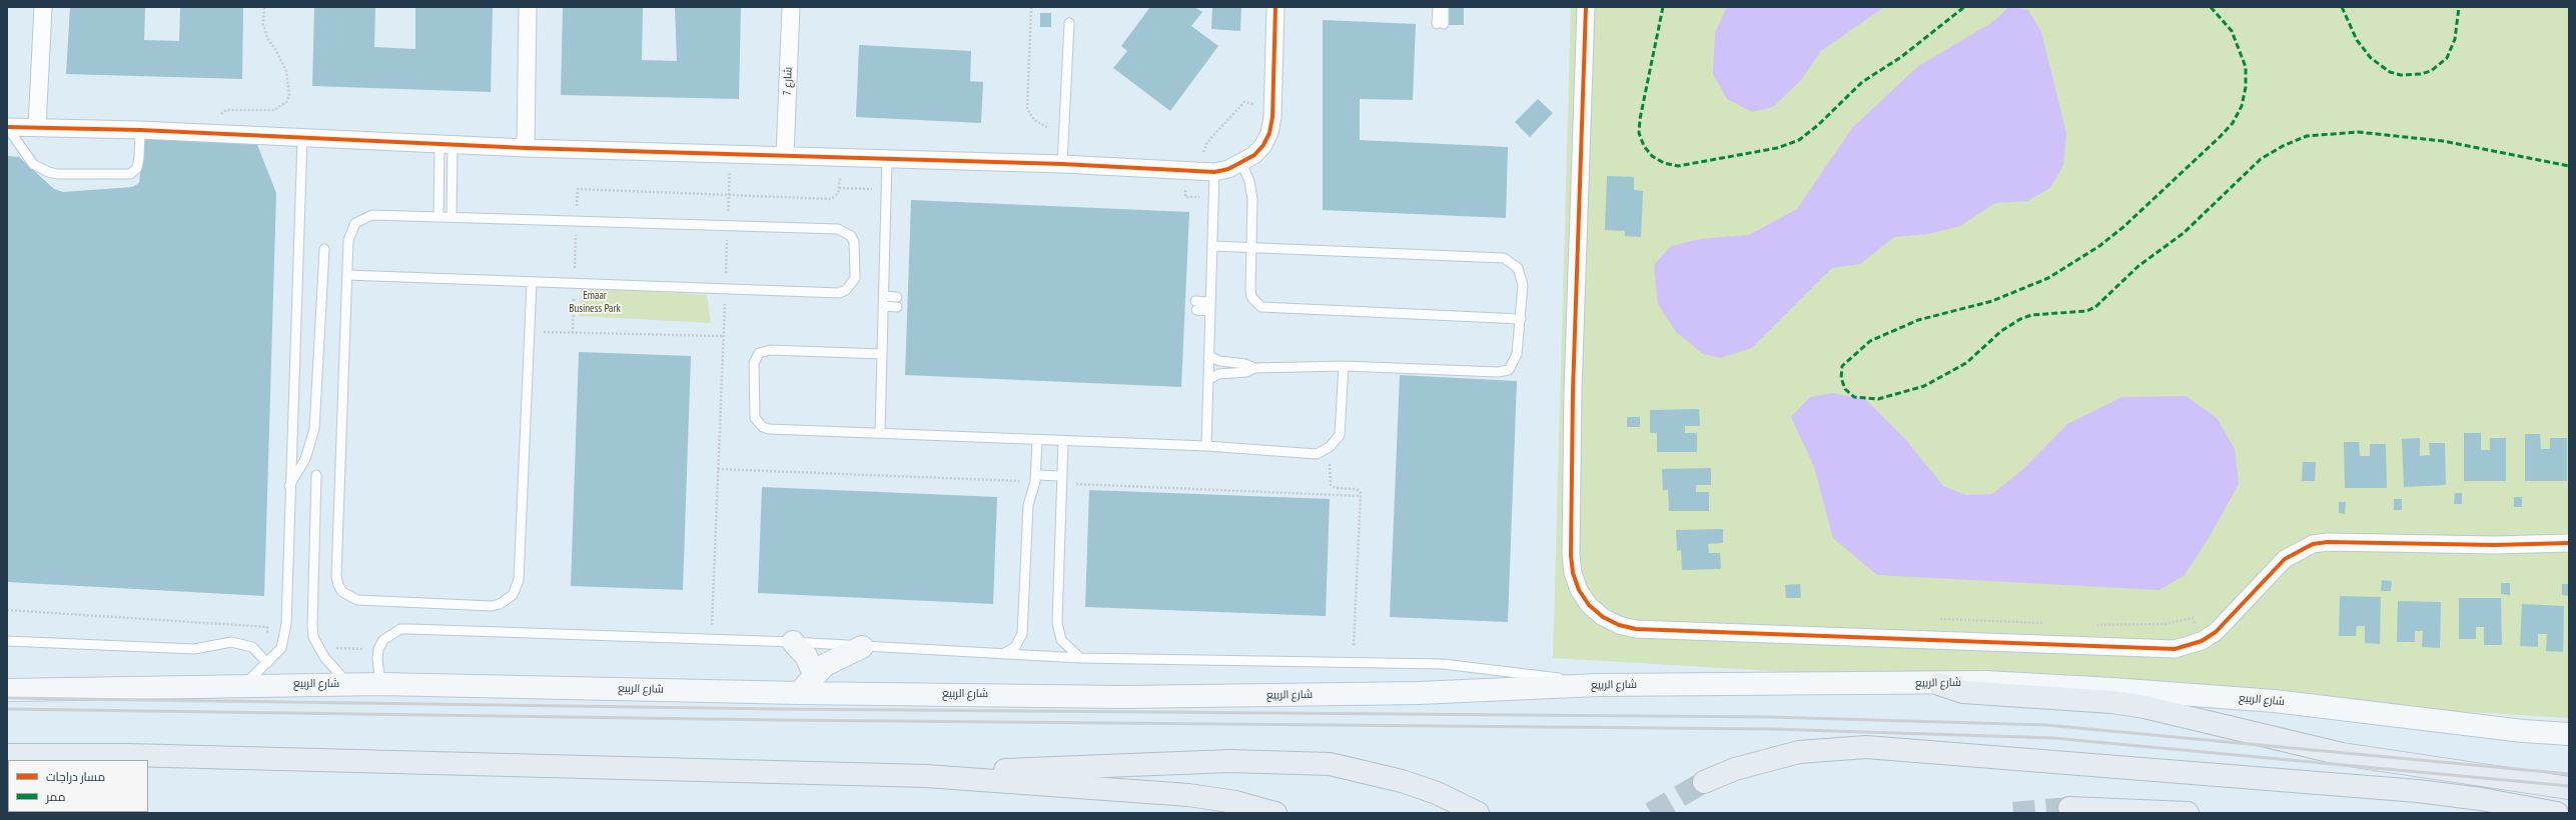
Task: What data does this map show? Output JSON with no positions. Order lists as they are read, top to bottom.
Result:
{
  "streets": {
    "main road": ["شارع الربيع"],
    "street": ["شارع 7"]
  },
  "parks": ["Emaar Business Park"],
  "legend": ["مسار دراجات", "ممر"]
}
